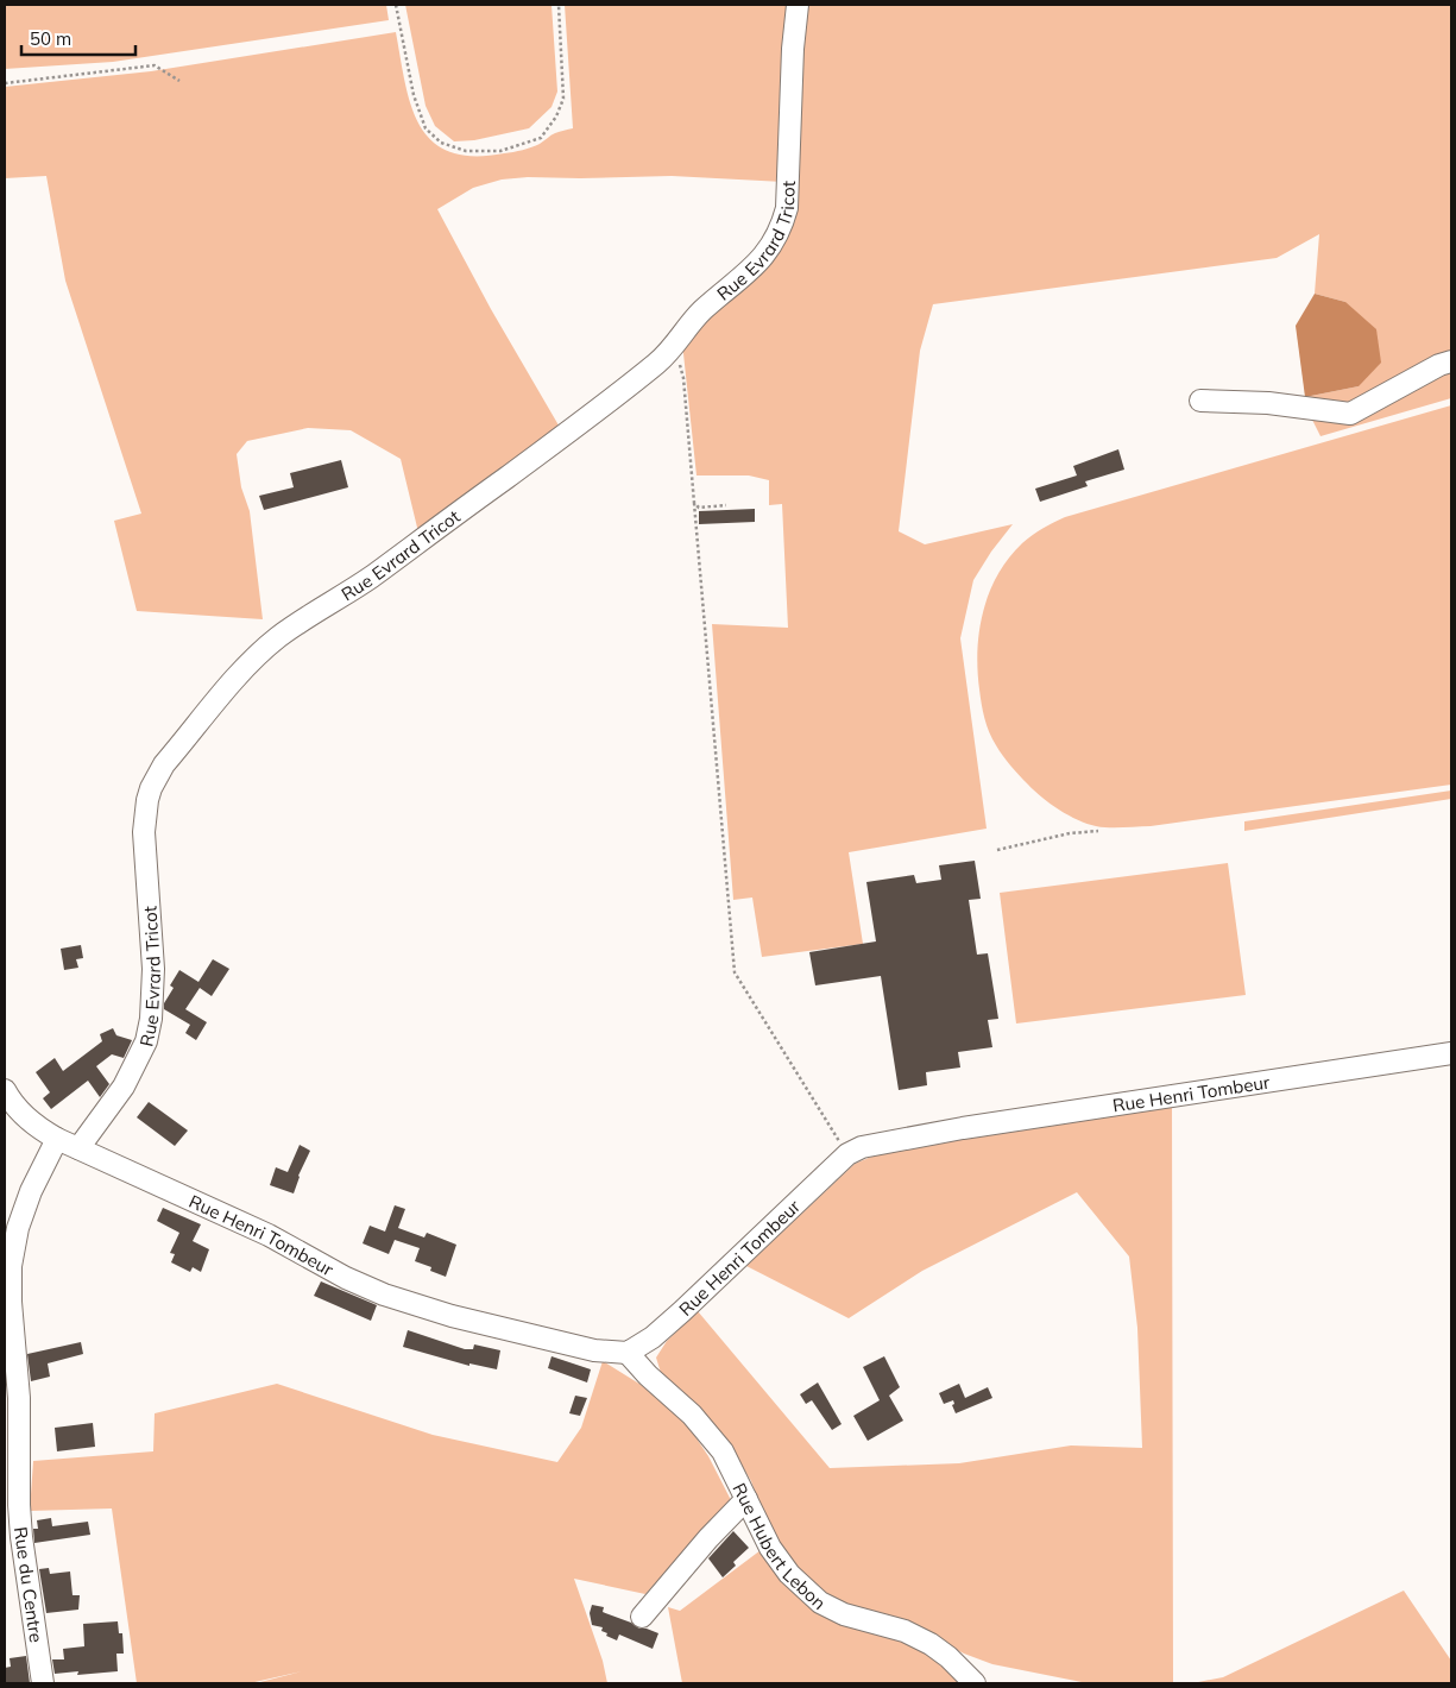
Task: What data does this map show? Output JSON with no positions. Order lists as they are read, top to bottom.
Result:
{
  "streets": {
    "street": [
      "Rue Evrard Tricot",
      "Rue Henri Tombeur",
      "Rue Hubert Lebon",
      "Rue du Centre"
    ]
  },
  "crossings": [
    ["Rue Evrard Tricot", "Rue Henri Tombeur"],
    ["Rue Henri Tombeur", "Rue Hubert Lebon"],
    ["Rue Henri Tombeur", "Rue du Centre"]
  ],
  "scale_bar": "50 m"
}
